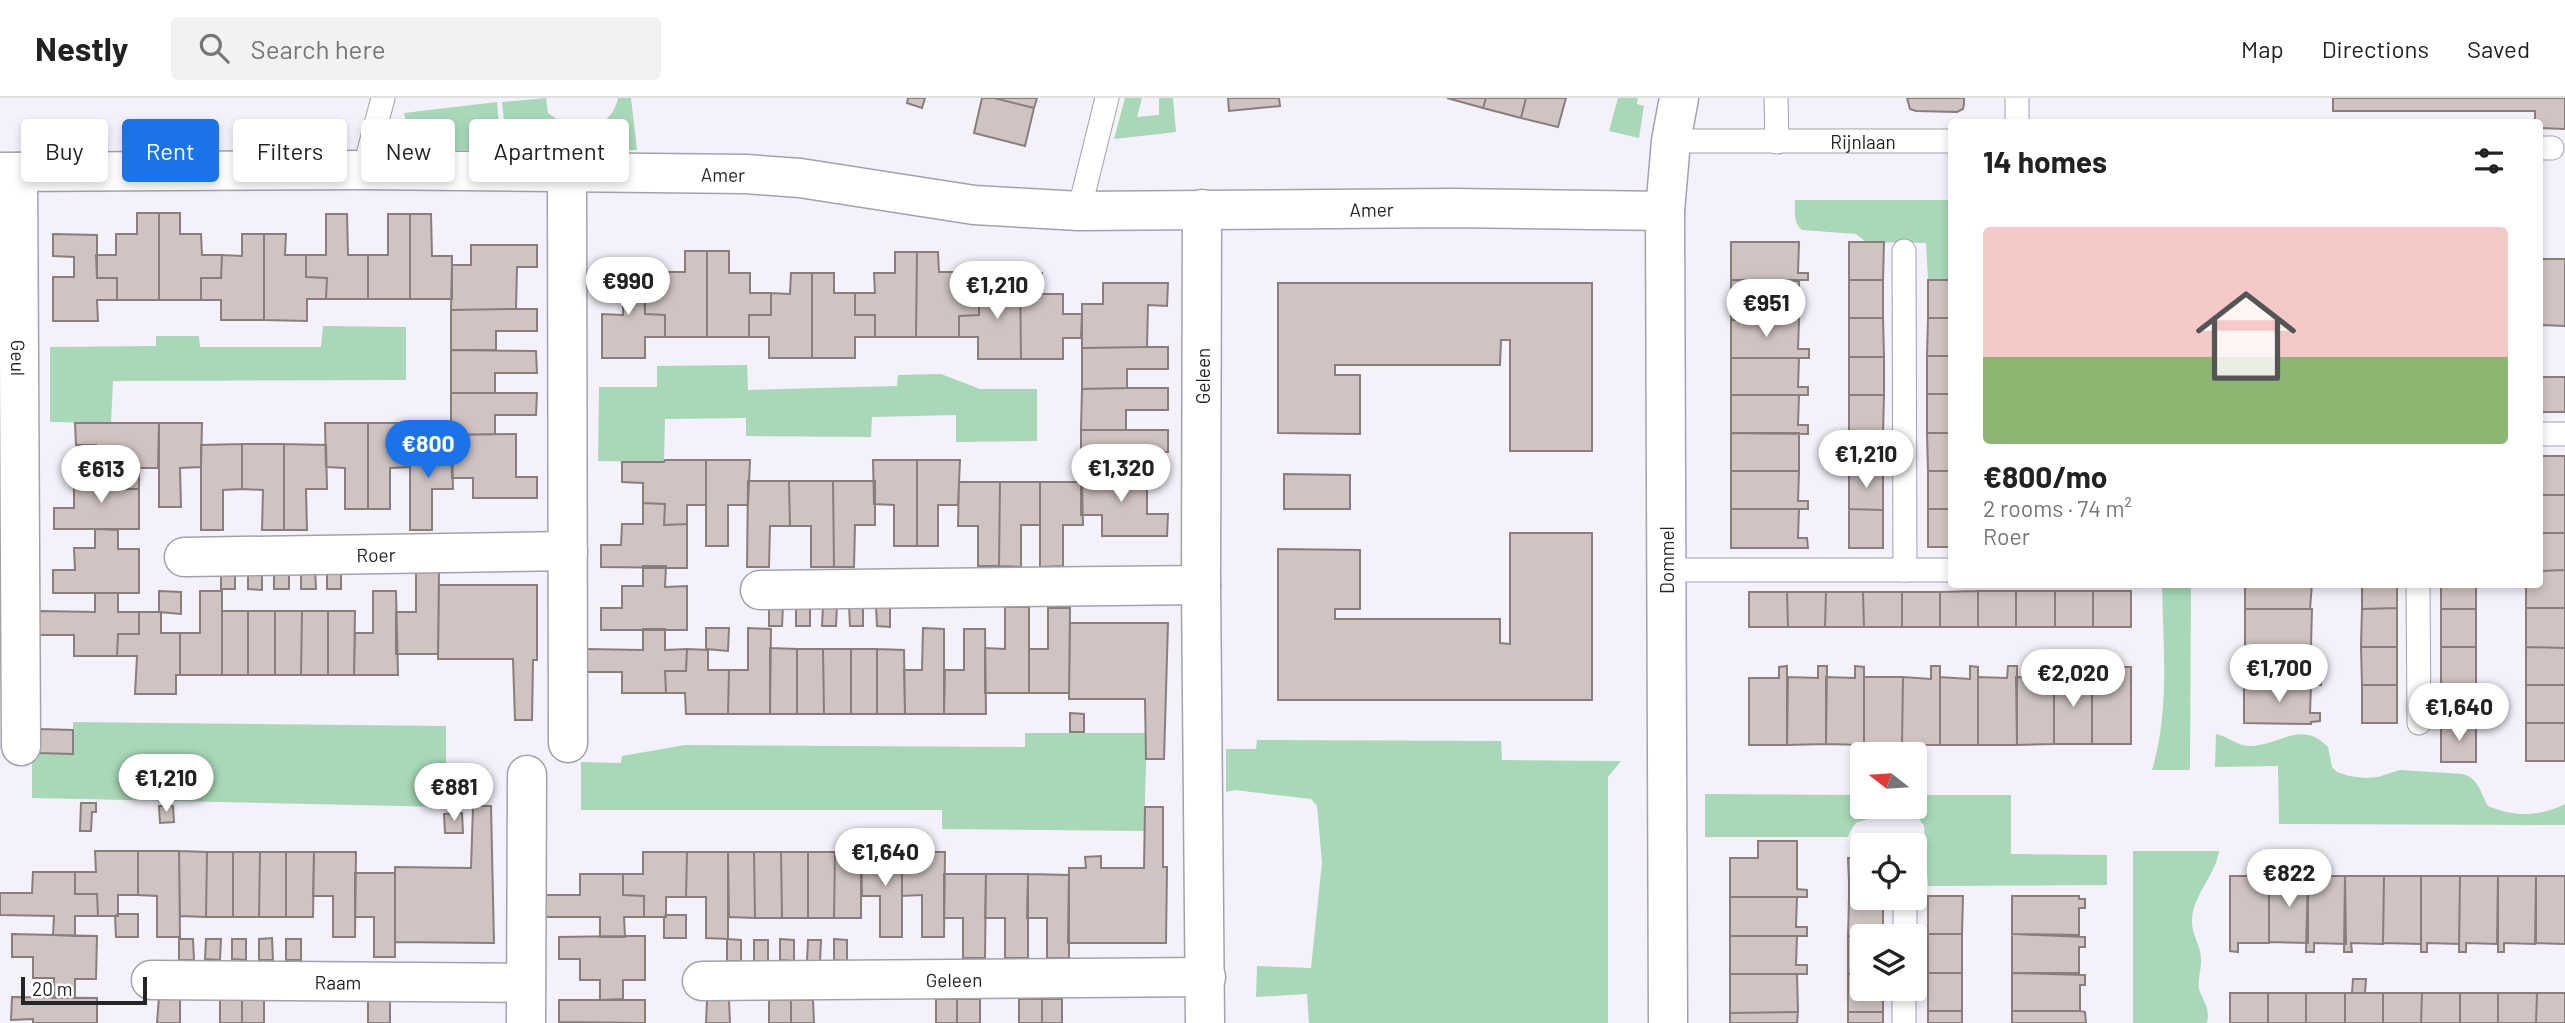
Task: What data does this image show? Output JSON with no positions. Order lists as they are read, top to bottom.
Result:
{
  "streets": {
    "street": [
      "Amer",
      "Geul",
      "Geleen",
      "Roer",
      "Dommel",
      "Raam"
    ],
    "lane": ["Rijnlaan"]
  },
  "crossings": [
    ["Rijnlaan", "Dommel"],
    ["Amer", "Geul"],
    ["Amer", "Geleen"],
    ["Amer", "Dommel"]
  ],
  "scale_bar": "20 m",
  "north": "left",
  "page": {
    "header": "Nestly",
    "search": "Search here",
    "nav": ["Map", "Directions", "Saved"],
    "chip": [
      "Buy",
      "Rent",
      "Filters",
      "New",
      "Apartment"
    ],
    "heading": "14 homes",
    "list": [
      {
        "name": "€800/mo",
        "note": "2 rooms · 74 m² · Roer"
      }
    ],
    "price": [
      "€990",
      "€1,210",
      "€951",
      "€800",
      "€1,210",
      "€1,320",
      "€613",
      "€1,700",
      "€2,020",
      "€1,640",
      "€1,210",
      "€881",
      "€1,640",
      "€822"
    ],
    "scale": "20 m"
  }
}
